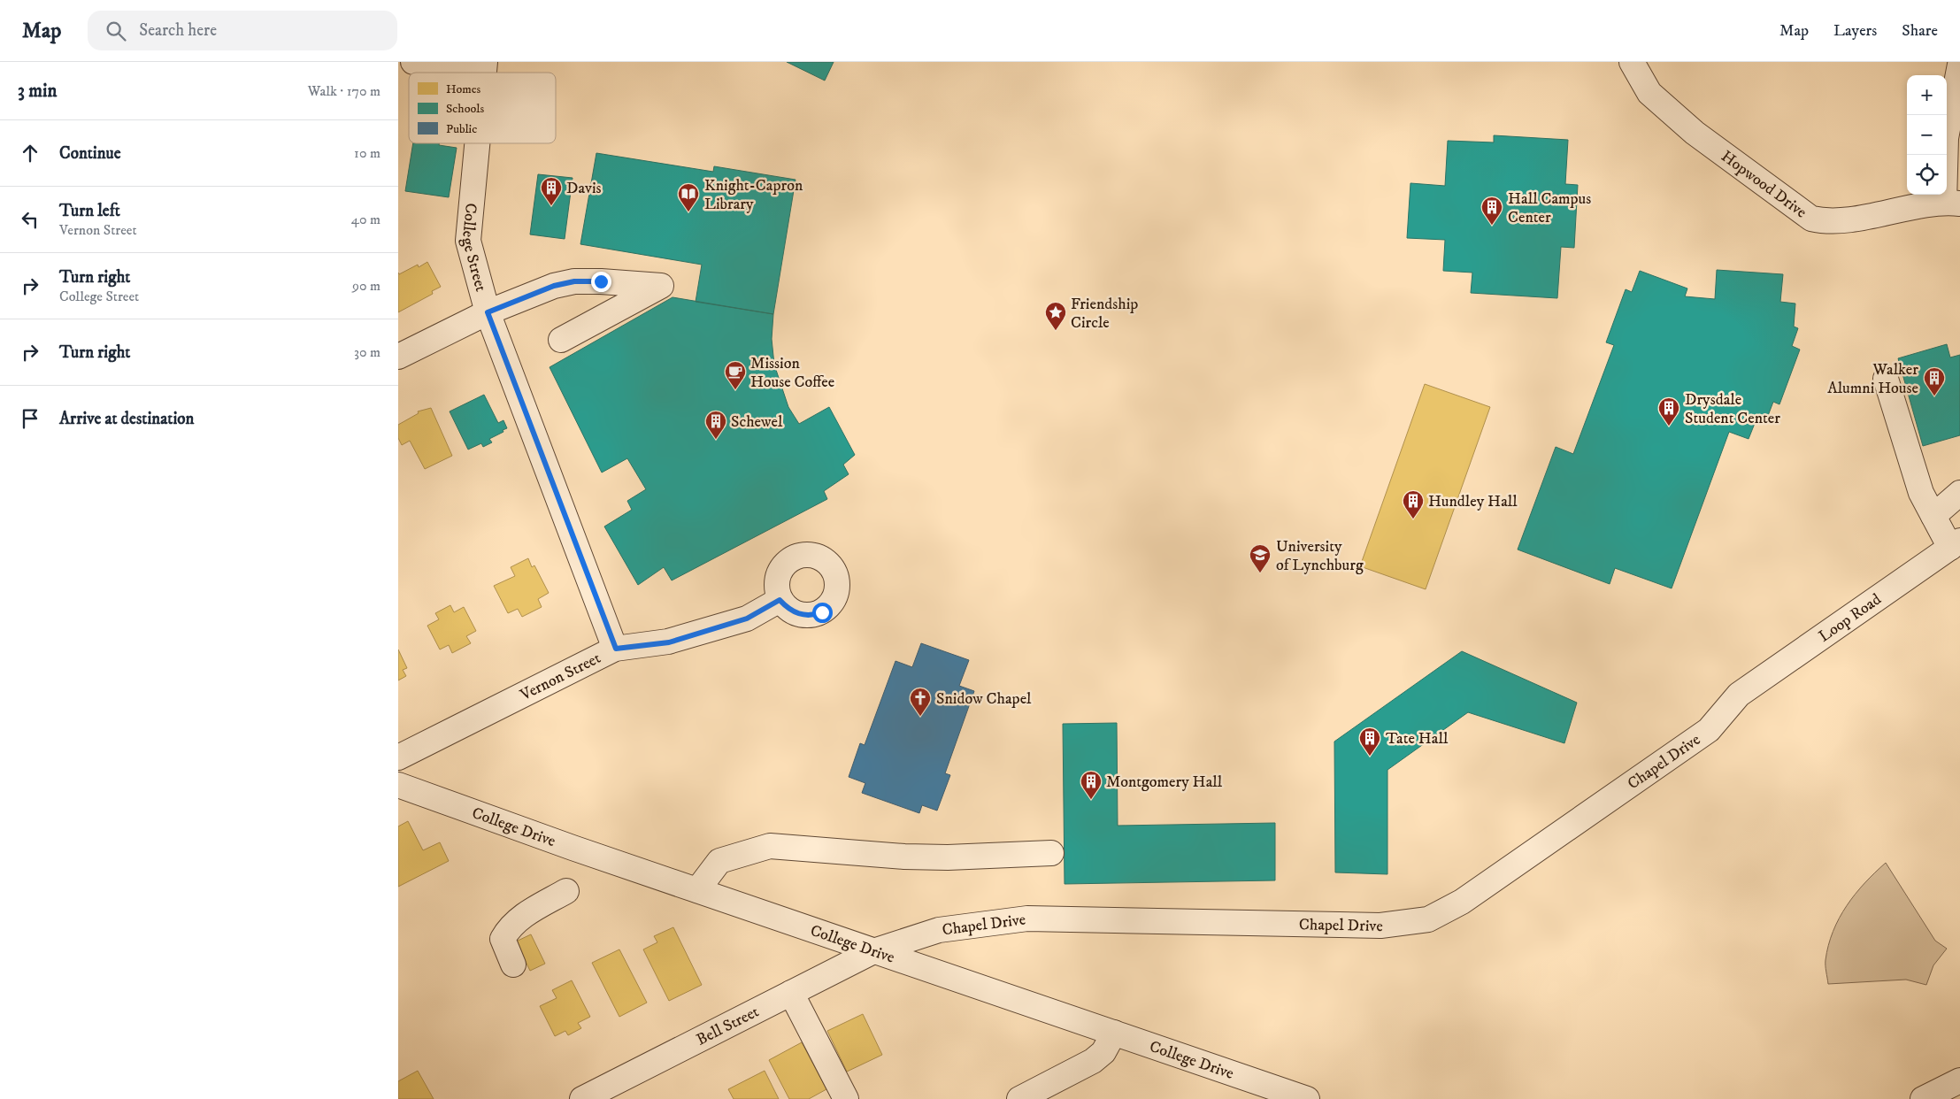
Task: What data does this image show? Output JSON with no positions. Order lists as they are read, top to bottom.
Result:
{
  "streets": {
    "street": [
      "Hopwood Drive",
      "College Street",
      "Loop Road",
      "Vernon Street",
      "Chapel Drive",
      "College Drive",
      "Bell Street"
    ]
  },
  "crossings": [
    ["College Street", "Vernon Street"],
    ["Loop Road", "Chapel Drive"],
    ["Chapel Drive", "College Drive"],
    ["Chapel Drive", "Bell Street"],
    ["College Drive", "Bell Street"]
  ],
  "places": {
    "building": [
      "Davis",
      "Hall Campus Center",
      "Walker Alumni House",
      "Drysdale Student Center",
      "Schewel",
      "Hundley Hall",
      "Tate Hall",
      "Montgomery Hall"
    ],
    "library": ["Knight-Capron Library"],
    "place": ["Friendship Circle"],
    "cafe": ["Mission House Coffee"],
    "school or university": ["University of Lynchburg"],
    "church": ["Snidow Chapel"]
  },
  "legend": ["Homes", "Schools", "Public"],
  "page": {
    "header": "Map",
    "search": "Search here",
    "nav": ["Map", "Layers", "Share"],
    "heading": ["3 min", "Walk · 170 m"],
    "map_buttons": ["+", "−"],
    "list": [
      ["Continue", "10 m"],
      ["Turn left", "Vernon Street", "40 m"],
      ["Turn right", "College Street", "90 m"],
      ["Turn right", "30 m"],
      "Arrive at destination"
    ]
  }
}
